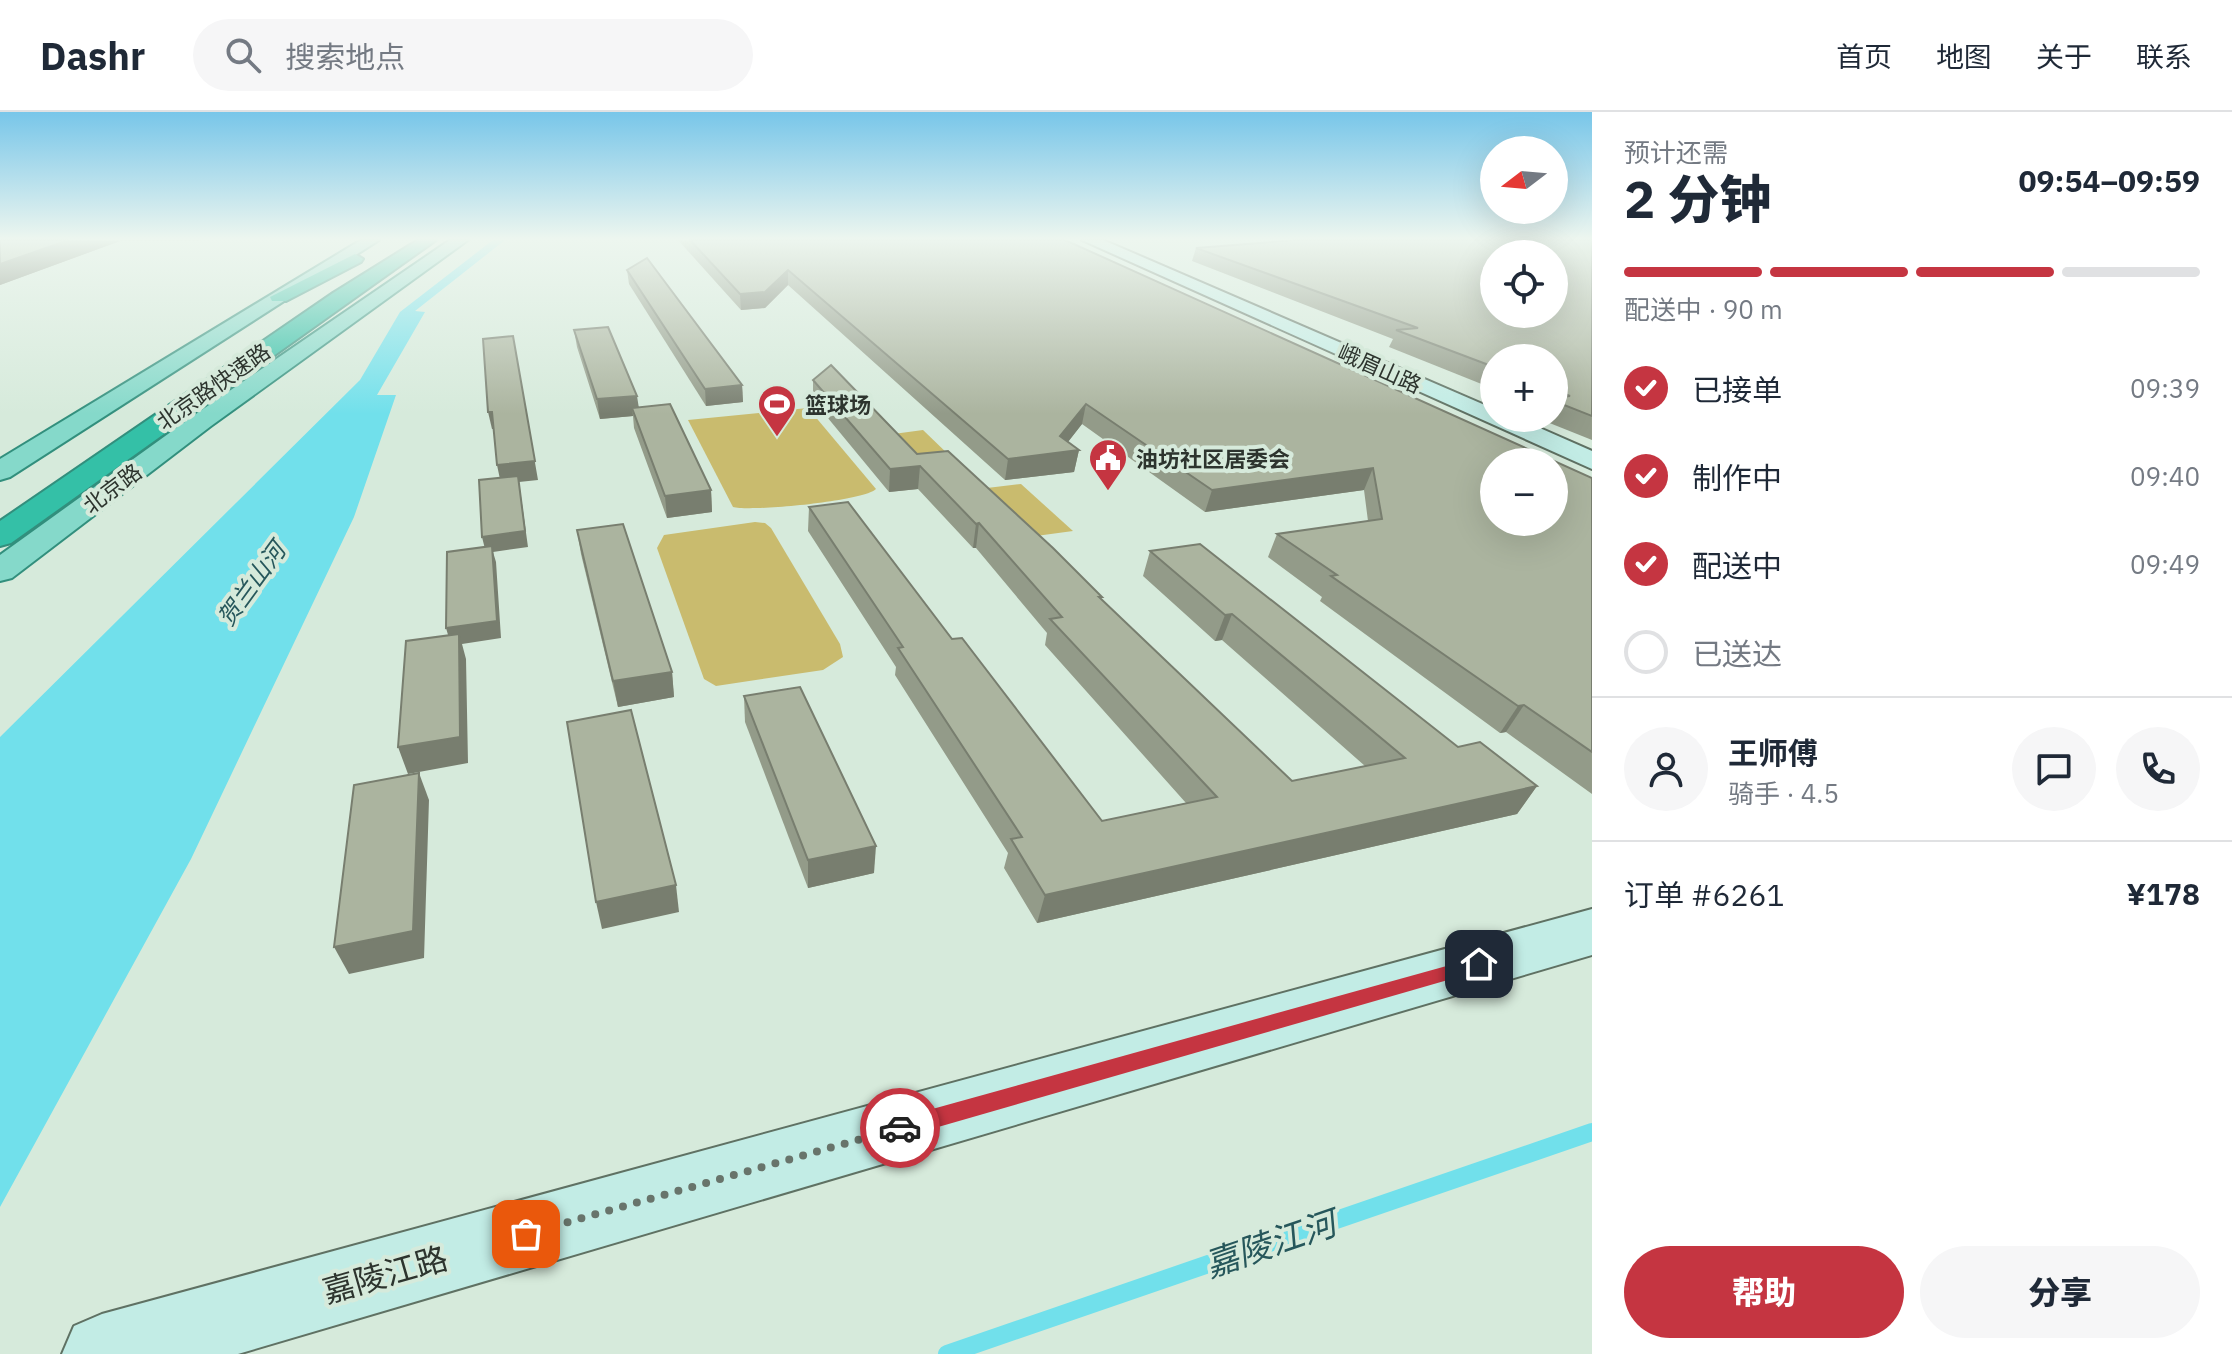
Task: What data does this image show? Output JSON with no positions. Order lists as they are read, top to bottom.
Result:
{
  "streets": {
    "highway": ["北京路快速路"],
    "main road": ["北京路"],
    "street": ["峨眉山路", "嘉陵江路"]
  },
  "water": ["贺兰山河", "嘉陵江河"],
  "places": {
    "sports": ["篮球场"],
    "public building": ["油坊社区居委会"]
  },
  "north": "left",
  "page": {
    "header": "Dashr",
    "search": "搜索地点",
    "nav": [
      "首页",
      "地图",
      "关于",
      "联系"
    ],
    "heading": ["2 分钟", "预计还需", "09:54–09:59"],
    "panel": [
      "王师傅",
      "骑手 · 4.5",
      "订单 #6261",
      "¥178"
    ],
    "map_buttons": ["+", "−"],
    "bar": "配送中 · 90 m",
    "list": [
      ["已接单", "09:39"],
      ["制作中", "09:40"],
      ["配送中", "09:49"],
      "已送达"
    ],
    "buttons": ["帮助", "分享"]
  }
}
